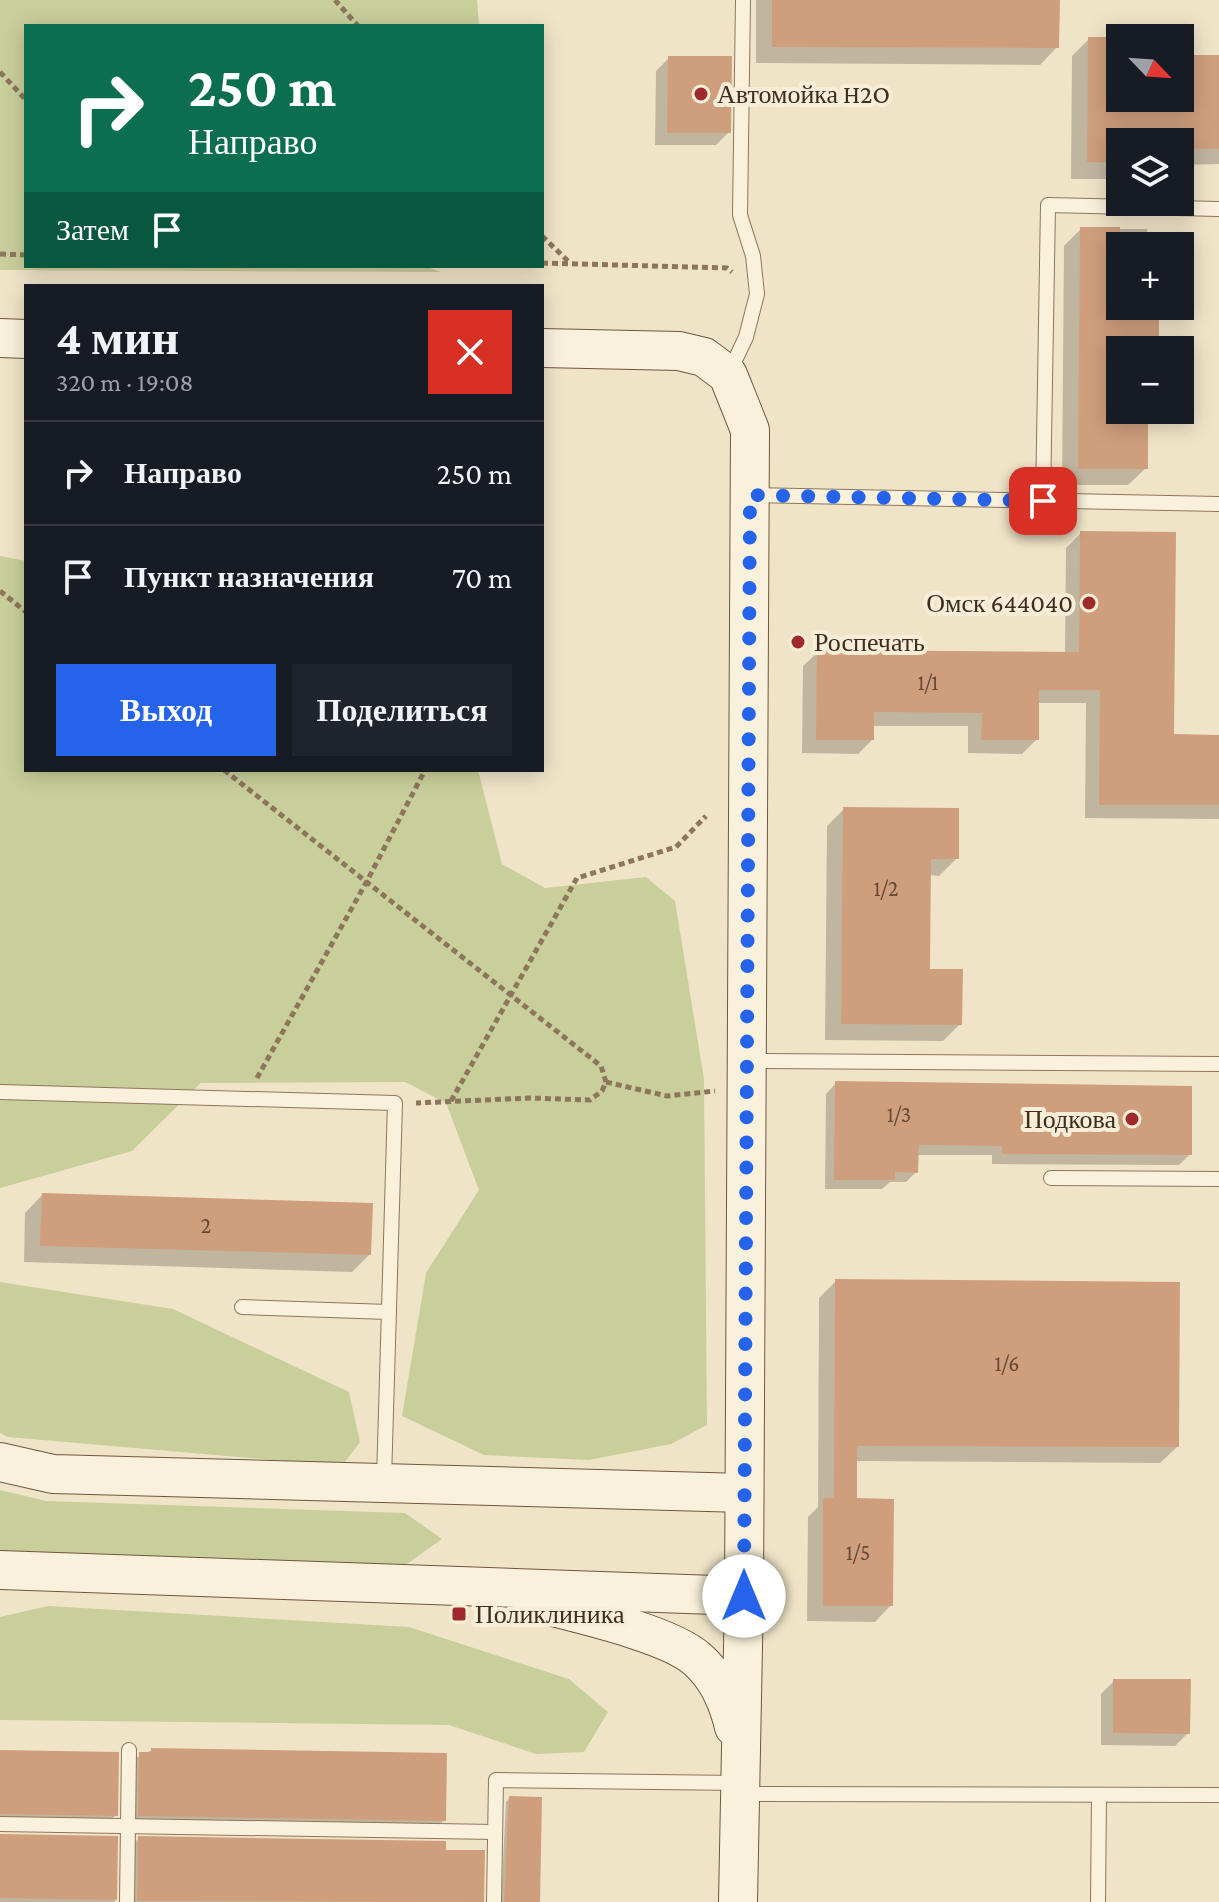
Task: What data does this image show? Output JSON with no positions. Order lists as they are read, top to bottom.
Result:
{
  "places": {
    "other": [
      "Автомойка H2O",
      "Омск 644040",
      "Роспечать",
      "Подкова"
    ],
    "transit": ["Поликлиника"]
  },
  "house_numbers": [
    "1/1",
    "1/2",
    "1/3",
    "2",
    "1/6",
    "1/5"
  ],
  "north": "bottom right",
  "page": {
    "map_buttons": ["+", "−"],
    "turn": ["250 m", "Направо"],
    "then": "Затем",
    "heading": ["4 мин", "320 m · 19:08"],
    "list": [
      {
        "name": "Направо",
        "value": "250 m"
      },
      {
        "name": "Пункт назначения",
        "value": "70 m"
      }
    ],
    "buttons": ["Выход", "Поделиться"]
  }
}
